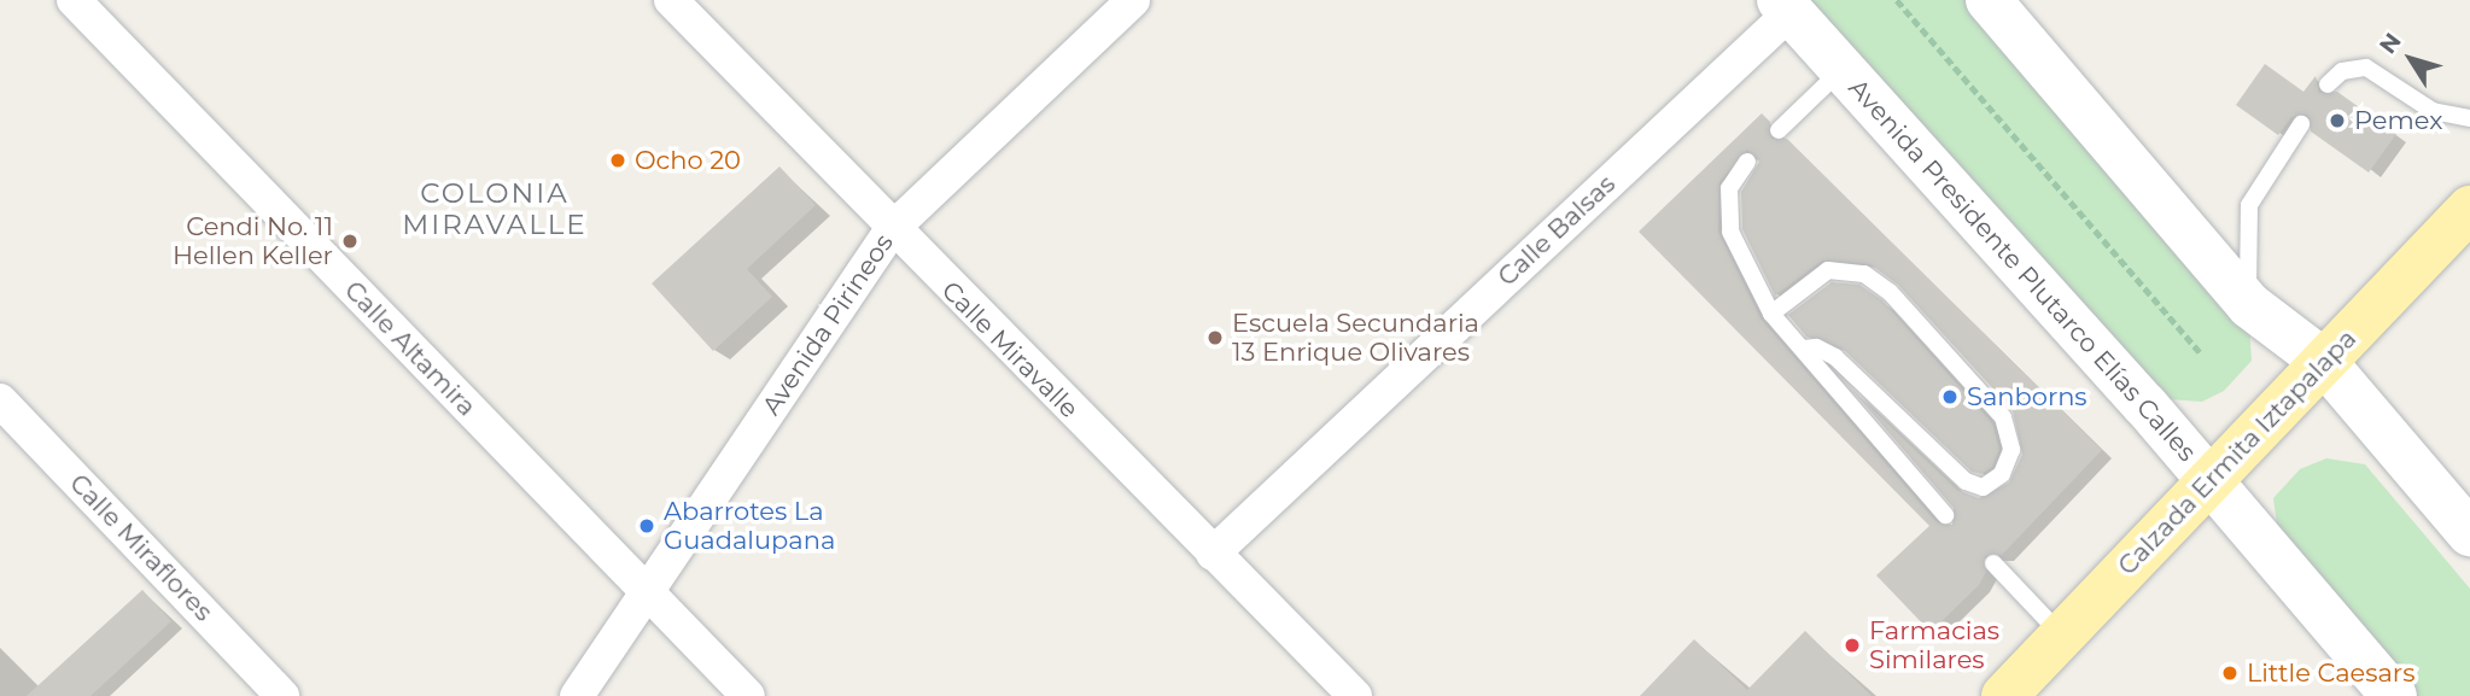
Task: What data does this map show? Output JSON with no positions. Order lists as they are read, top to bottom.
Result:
{
  "streets": {
    "main road": ["Avenida Presidente Plutarco Elías Calles", "Calzada Ermita Iztapalapa"],
    "street": [
      "Calle Balsas",
      "Avenida Pirineos",
      "Calle Altamira",
      "Calle Miravalle",
      "Calle Miraflores"
    ]
  },
  "crossings": [
    ["Calle Balsas", "Avenida Presidente Plutarco Elías Calles"],
    ["Calle Balsas", "Calle Miravalle"],
    ["Avenida Presidente Plutarco Elías Calles", "Calzada Ermita Iztapalapa"],
    ["Avenida Pirineos", "Calle Altamira"],
    ["Avenida Pirineos", "Calle Miravalle"]
  ],
  "districts": ["COLONIA MIRAVALLE"],
  "places": [
    "Pemex",
    "Ocho 20",
    "Cendi No. 11 Hellen Keller",
    "Escuela Secundaria 13 Enrique Olivares",
    "Sanborns",
    "Abarrotes La Guadalupana",
    "Farmacias Similares",
    "Little Caesars"
  ],
  "north": "top left"
}
